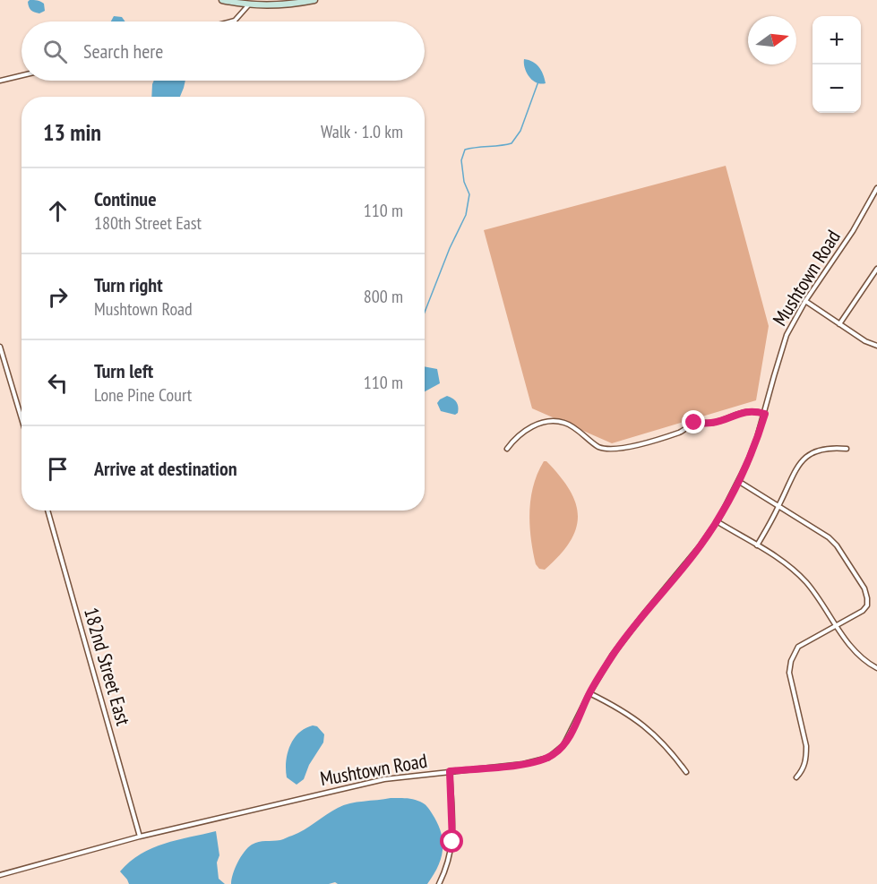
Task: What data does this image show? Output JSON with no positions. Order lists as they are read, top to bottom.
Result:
{
  "streets": {
    "street": ["Mushtown Road", "182nd Street East"]
  },
  "crossings": [
    ["Mushtown Road", "182nd Street East"]
  ],
  "north": "right",
  "page": {
    "map_buttons": ["+", "−"],
    "search": "Search here",
    "heading": ["13 min", "Walk · 1.0 km"],
    "list": [
      ["Continue", "180th Street East", "110 m"],
      ["Turn right", "Mushtown Road", "800 m"],
      ["Turn left", "Lone Pine Court", "110 m"],
      "Arrive at destination"
    ]
  }
}
